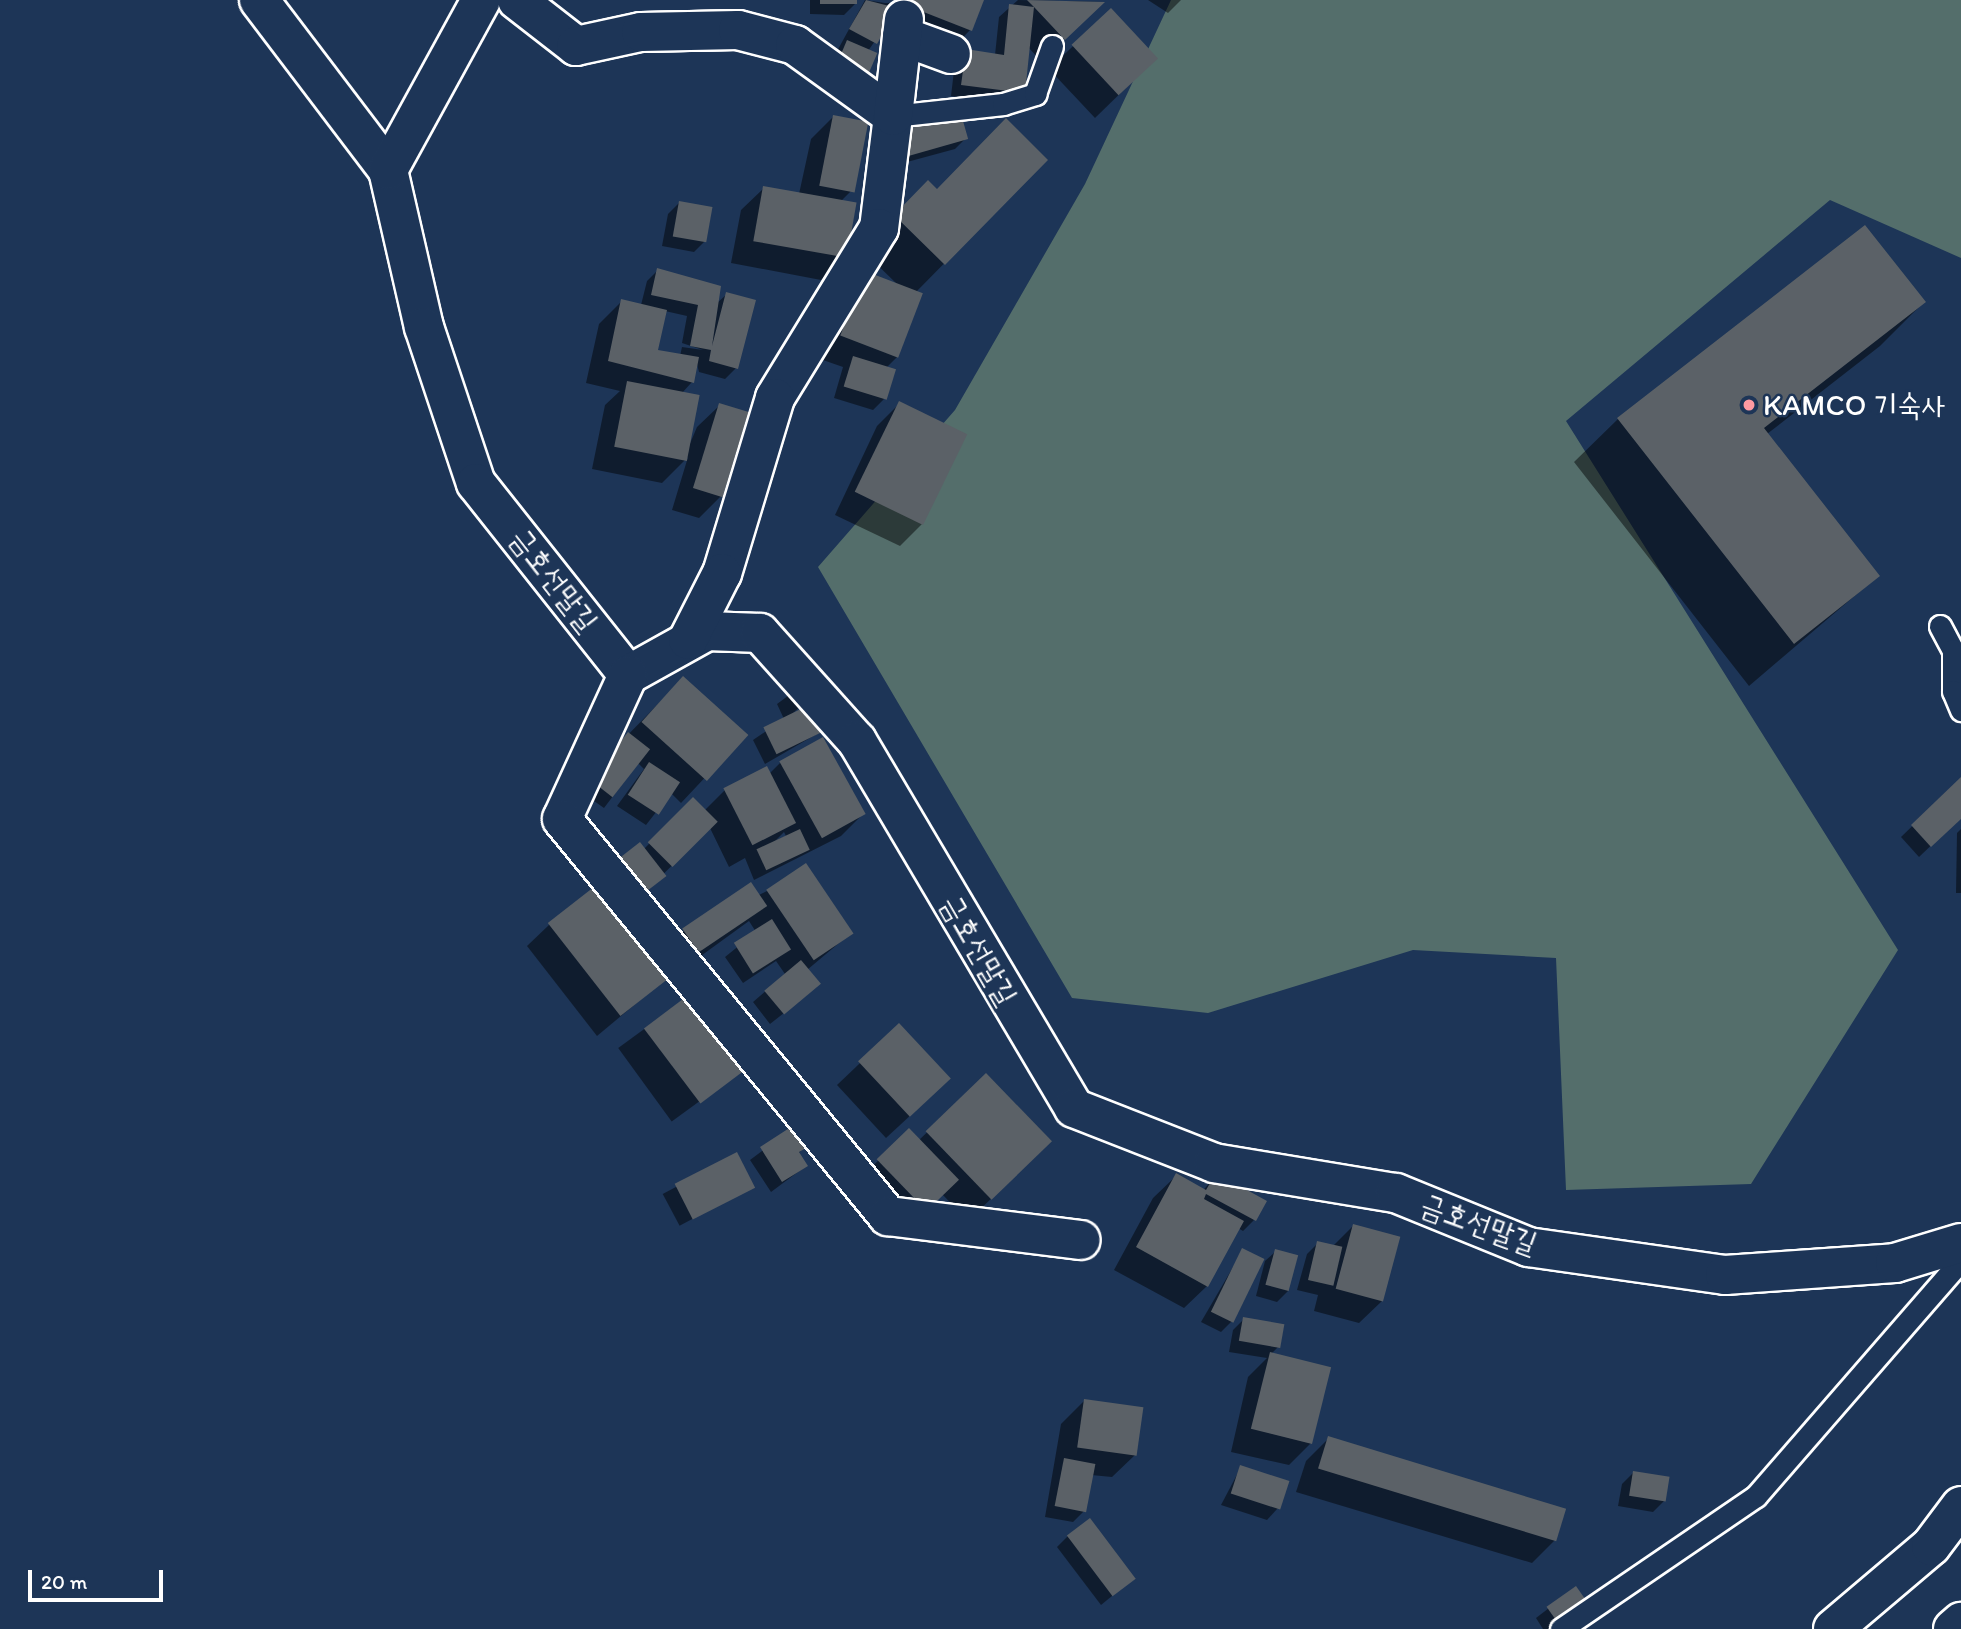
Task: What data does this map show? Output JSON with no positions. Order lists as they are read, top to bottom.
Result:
{
  "streets": {
    "street": ["금호선말길"]
  },
  "places": ["KAMCO 기숙사"],
  "scale_bar": "20 m"
}
